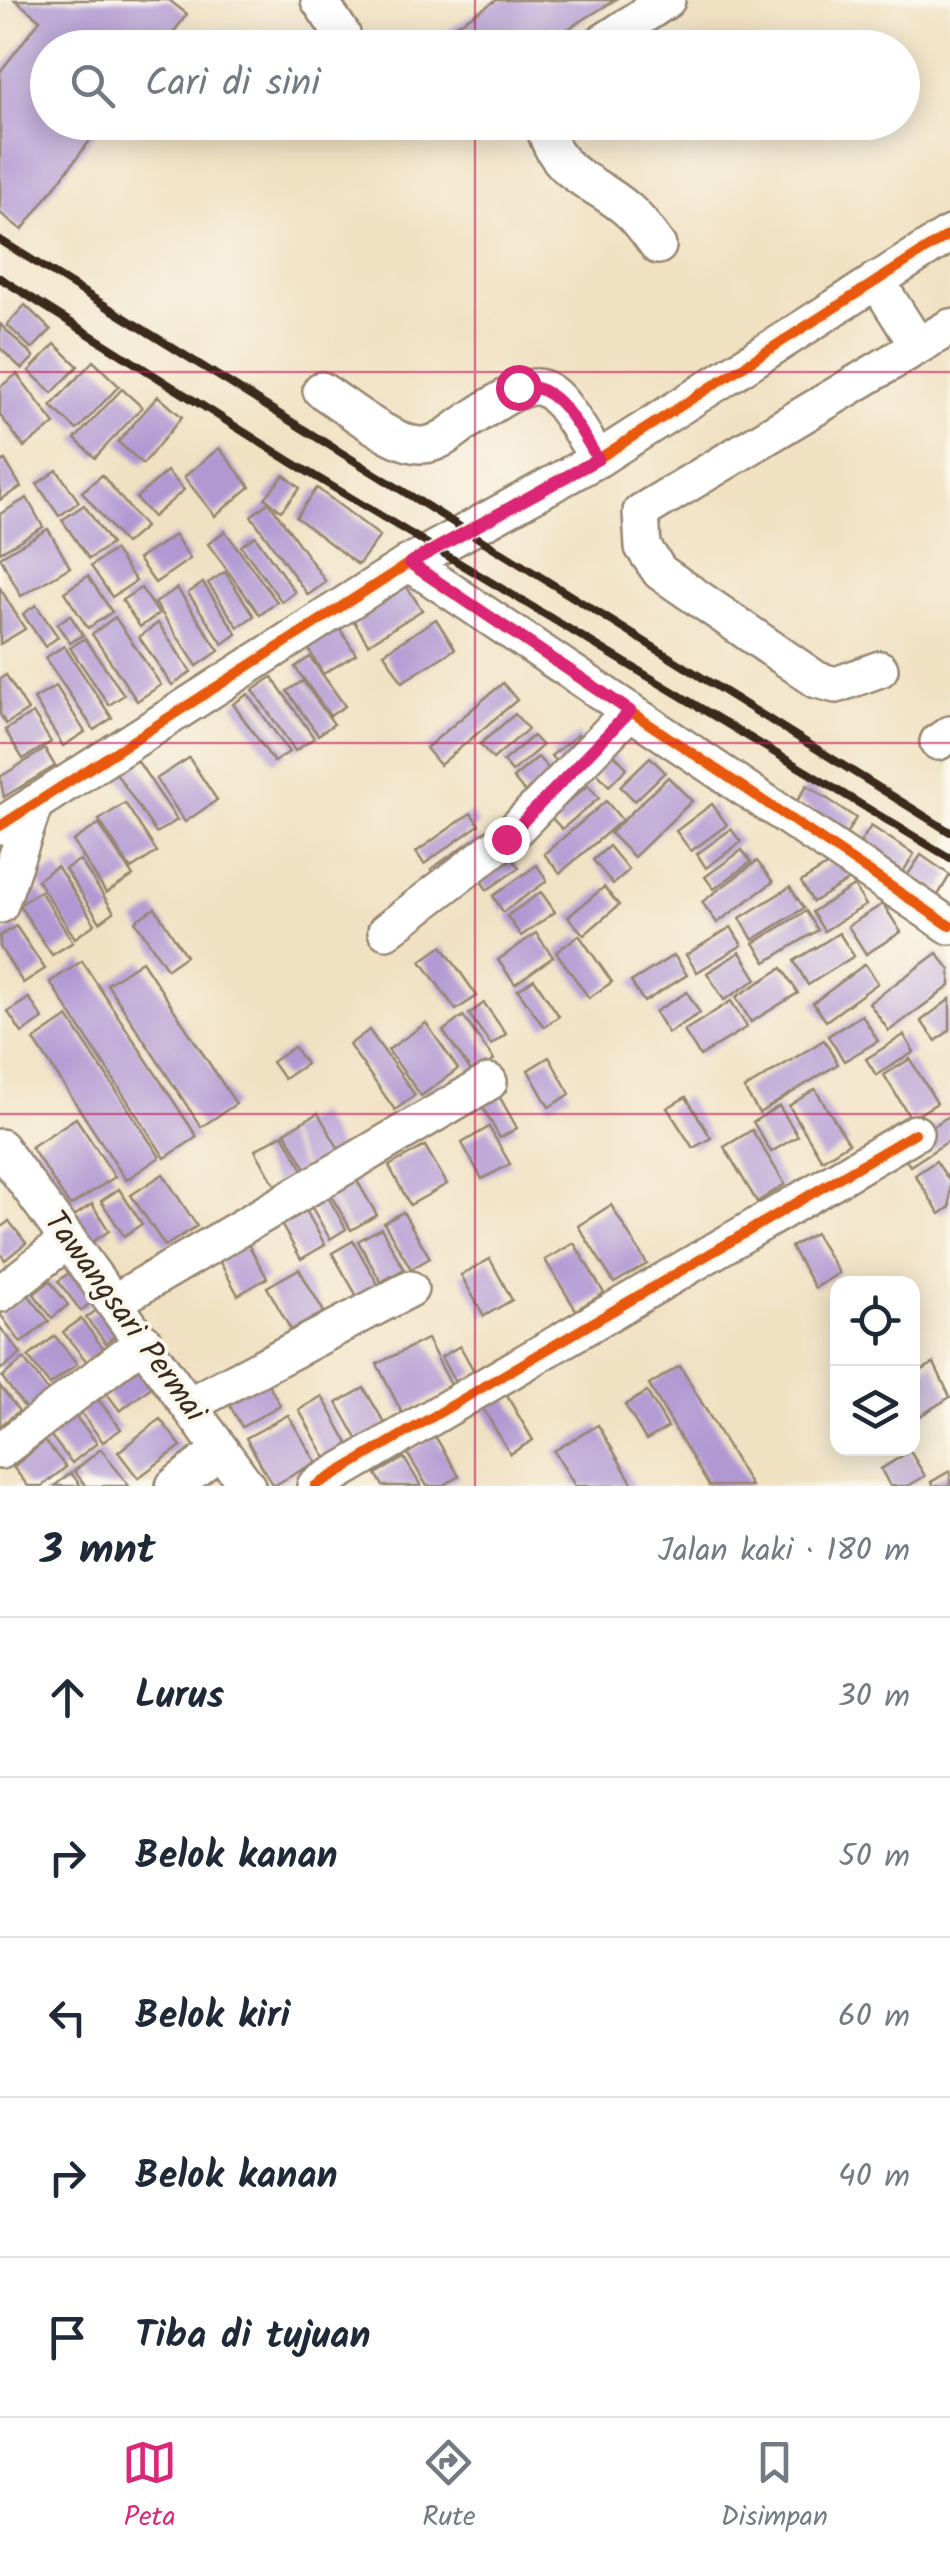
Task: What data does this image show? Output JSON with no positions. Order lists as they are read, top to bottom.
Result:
{
  "streets": {
    "street": ["Tawangsari Permai"]
  },
  "page": {
    "search": "Cari di sini",
    "heading": ["3 mnt", "Jalan kaki · 180 m"],
    "list": [
      ["Lurus", "30 m"],
      ["Belok kanan", "50 m"],
      ["Belok kiri", "60 m"],
      ["Belok kanan", "40 m"],
      "Tiba di tujuan"
    ],
    "nav": ["Peta", "Rute", "Disimpan"]
  }
}
